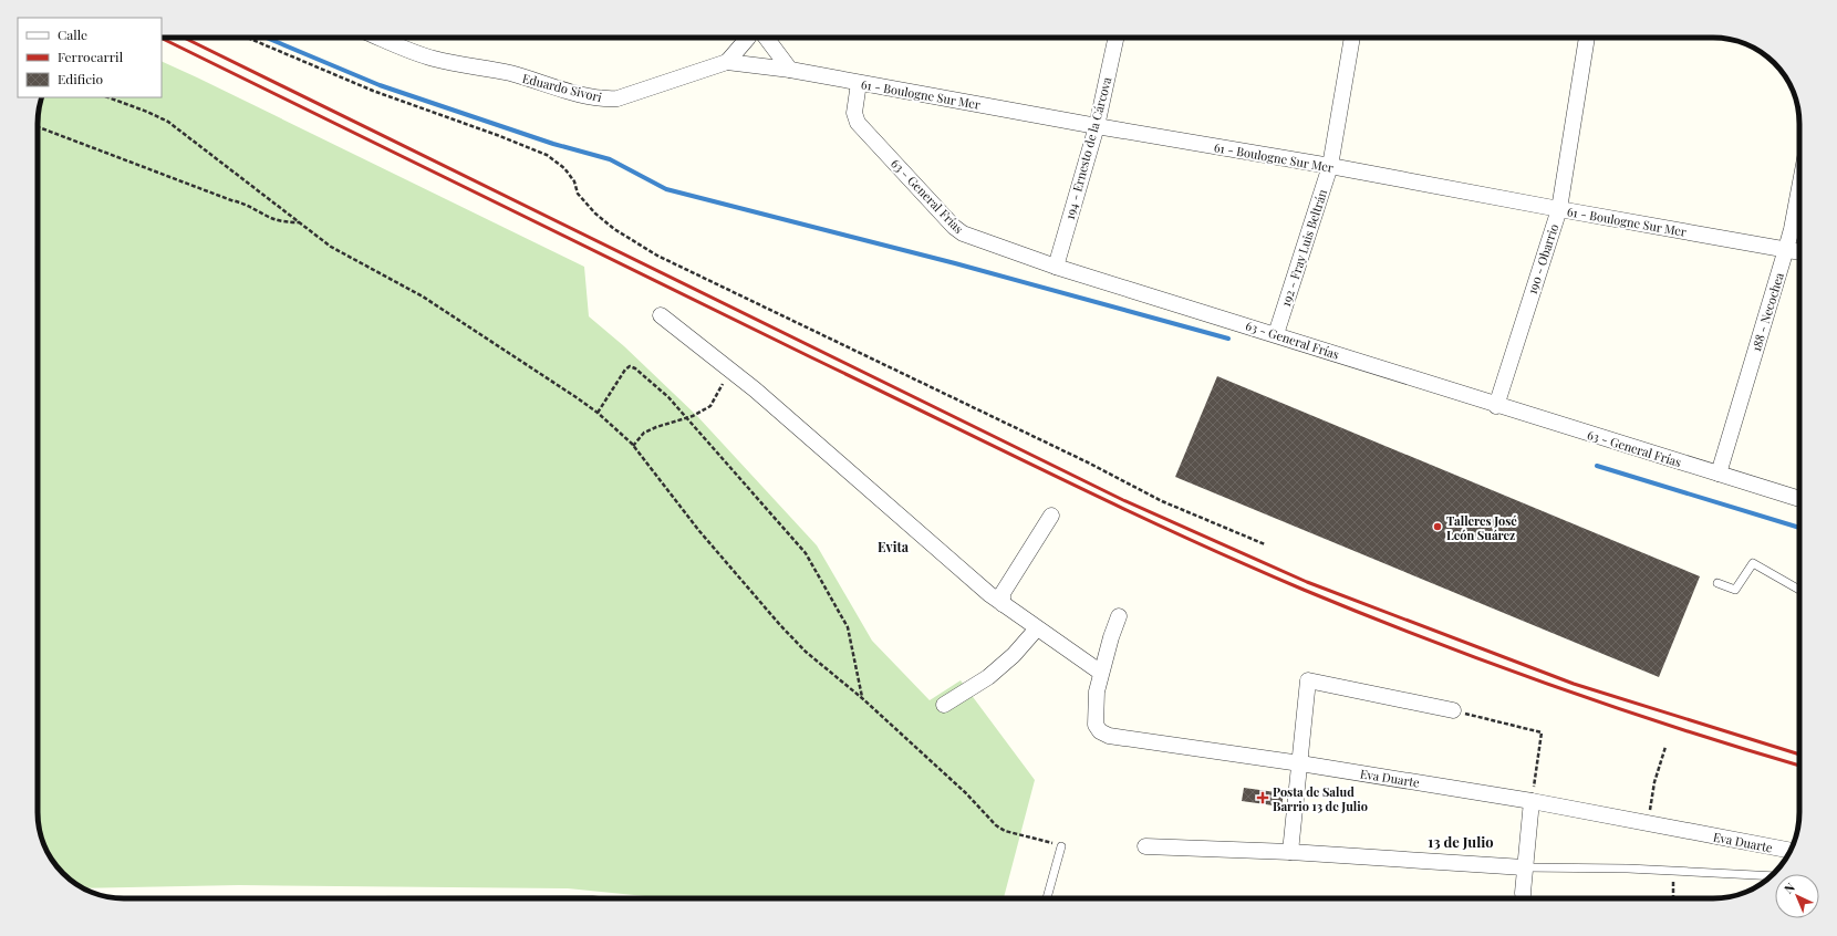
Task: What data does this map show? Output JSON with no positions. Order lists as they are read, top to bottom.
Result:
{
  "streets": {
    "street": [
      "Eduardo Sivori",
      "61 - Boulogne Sur Mer",
      "194 - Ernesto de la Cárcova",
      "63 - General Frías",
      "192 - Fray Luis Beltrán",
      "190 - Obarrio",
      "188 - Necochea",
      "Eva Duarte"
    ]
  },
  "crossings": [
    ["Eduardo Sivori", "61 - Boulogne Sur Mer"],
    ["61 - Boulogne Sur Mer", "194 - Ernesto de la Cárcova"],
    ["61 - Boulogne Sur Mer", "63 - General Frías"],
    ["61 - Boulogne Sur Mer", "192 - Fray Luis Beltrán"],
    ["61 - Boulogne Sur Mer", "190 - Obarrio"],
    ["61 - Boulogne Sur Mer", "188 - Necochea"],
    ["194 - Ernesto de la Cárcova", "63 - General Frías"],
    ["63 - General Frías", "192 - Fray Luis Beltrán"],
    ["63 - General Frías", "190 - Obarrio"],
    ["63 - General Frías", "188 - Necochea"]
  ],
  "districts": ["Evita", "13 de Julio"],
  "places": {
    "other": ["Talleres José León Suárez"],
    "health": ["Posta de Salud Barrio 13 de Julio"]
  },
  "legend": ["Calle", "Ferrocarril", "Edificio"],
  "north": "top left"
}
